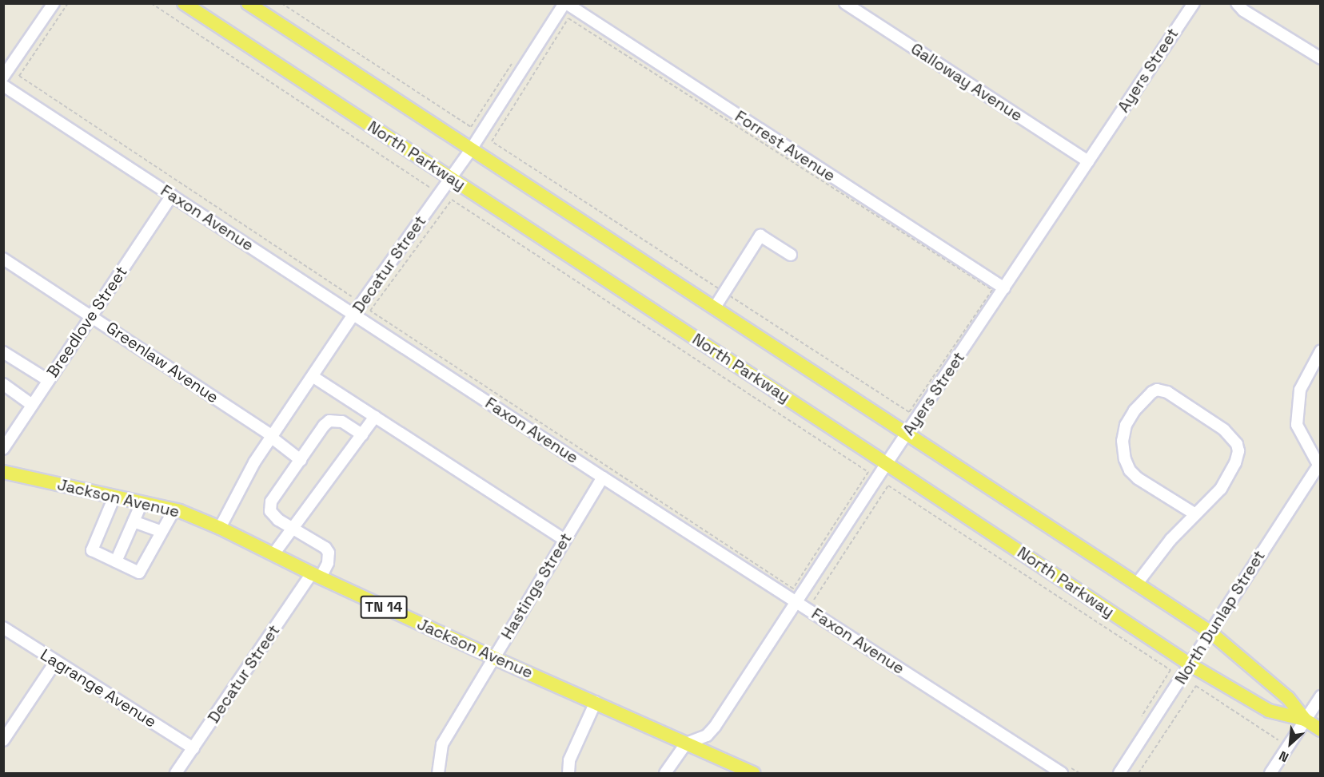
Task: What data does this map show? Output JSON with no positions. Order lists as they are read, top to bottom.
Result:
{
  "streets": {
    "main road": ["North Parkway", "Jackson Avenue", "TN 14"],
    "street": [
      "Ayers Street",
      "Galloway Avenue",
      "Forrest Avenue",
      "Faxon Avenue",
      "Decatur Street",
      "Breedlove Street",
      "Greenlaw Avenue",
      "Hastings Street",
      "North Dunlap Street",
      "Lagrange Avenue"
    ]
  },
  "crossings": [
    ["Ayers Street", "Galloway Avenue"],
    ["Ayers Street", "Forrest Avenue"],
    ["Ayers Street", "North Parkway"],
    ["Ayers Street", "Faxon Avenue"],
    ["Ayers Street", "Jackson Avenue"],
    ["Forrest Avenue", "Decatur Street"],
    ["North Parkway", "Decatur Street"],
    ["North Parkway", "North Dunlap Street"],
    ["Faxon Avenue", "Decatur Street"],
    ["Faxon Avenue", "Breedlove Street"],
    ["Faxon Avenue", "Hastings Street"],
    ["Decatur Street", "Greenlaw Avenue"],
    ["Decatur Street", "Jackson Avenue"],
    ["Decatur Street", "Lagrange Avenue"],
    ["Breedlove Street", "Greenlaw Avenue"],
    ["Jackson Avenue", "Hastings Street"]
  ],
  "north": "bottom left"
}
